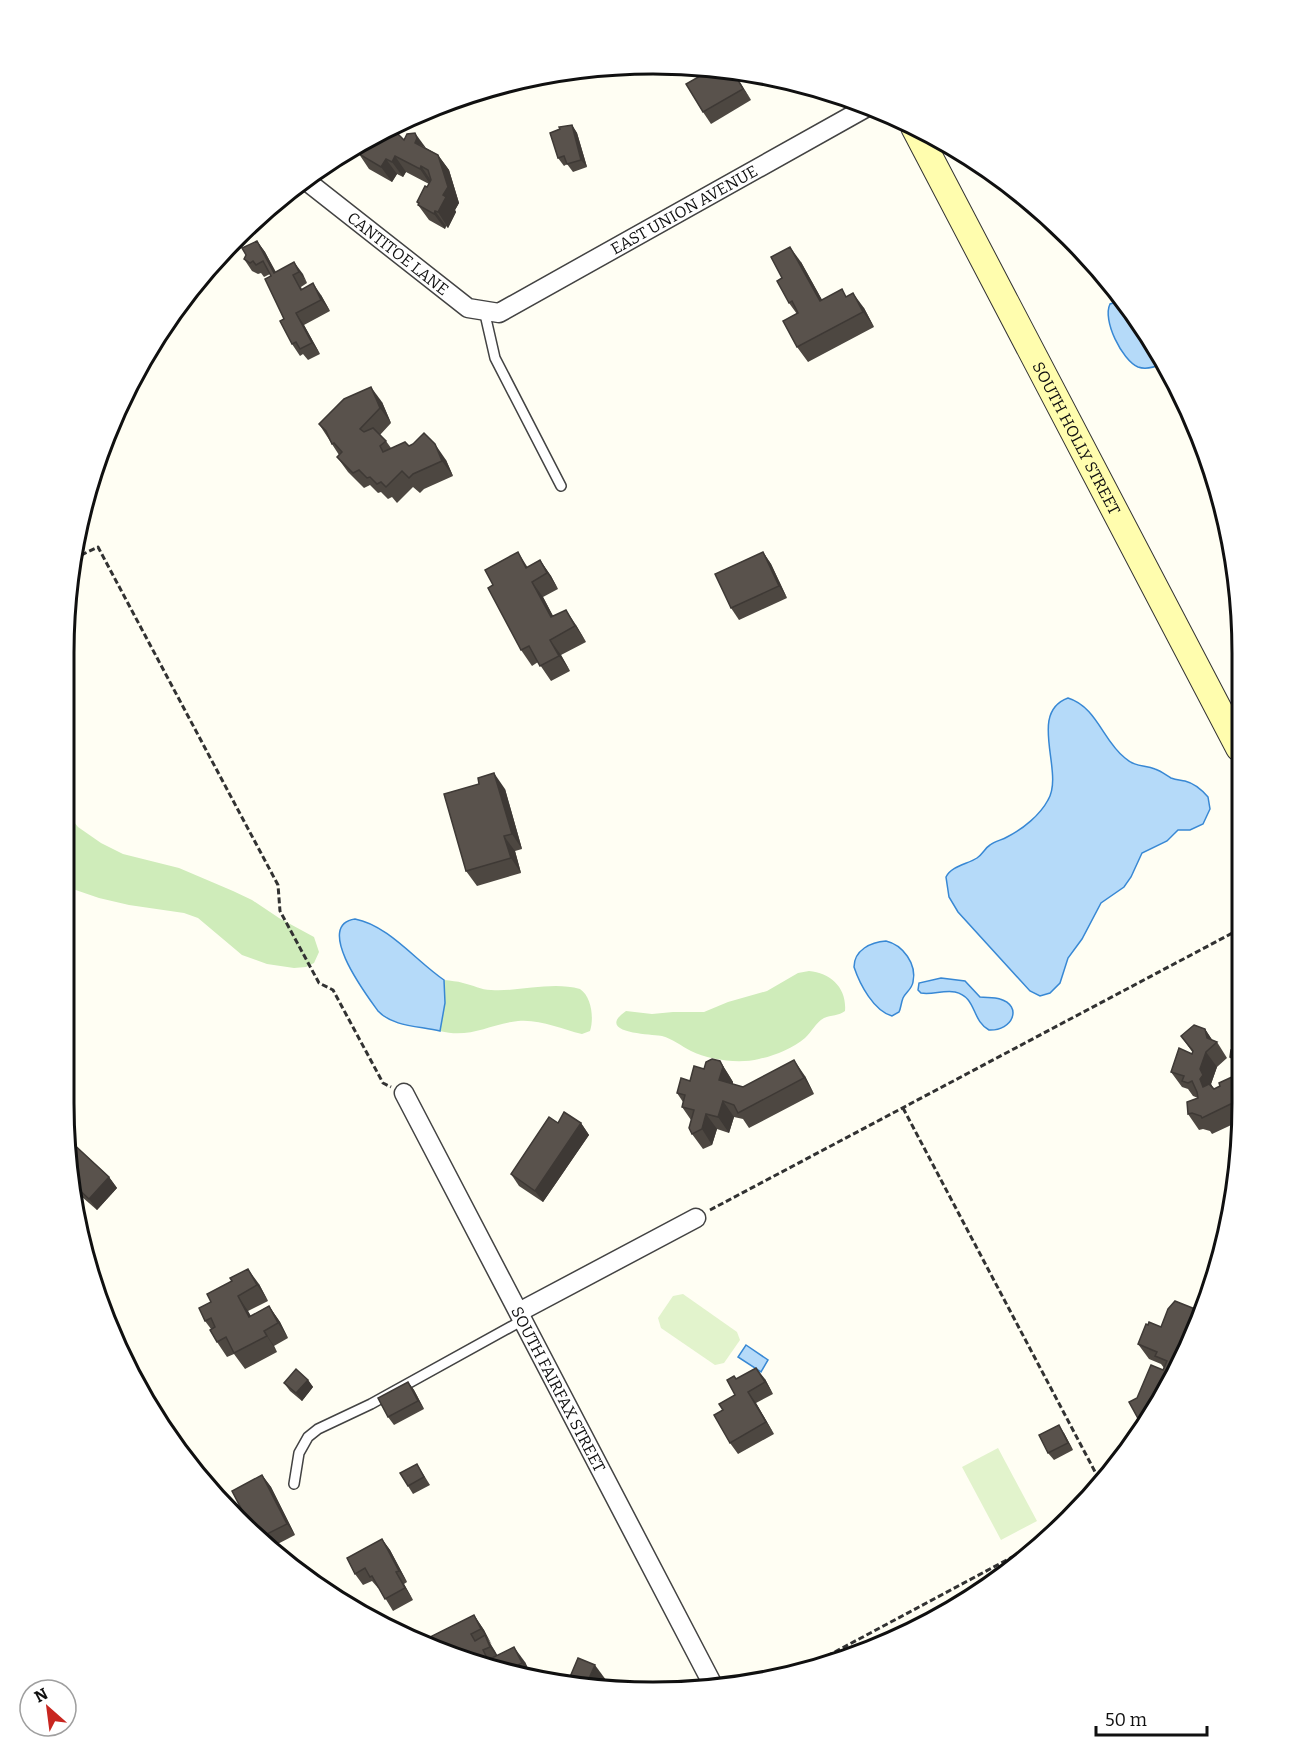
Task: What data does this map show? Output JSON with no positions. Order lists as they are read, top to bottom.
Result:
{
  "streets": {
    "street": [
      "EAST UNION AVENUE",
      "CANTITOE LANE",
      "SOUTH HOLLY STREET",
      "SOUTH FAIRFAX STREET"
    ]
  },
  "crossings": [
    ["EAST UNION AVENUE", "CANTITOE LANE"]
  ],
  "scale_bar": "50 m",
  "north": "top left"
}
